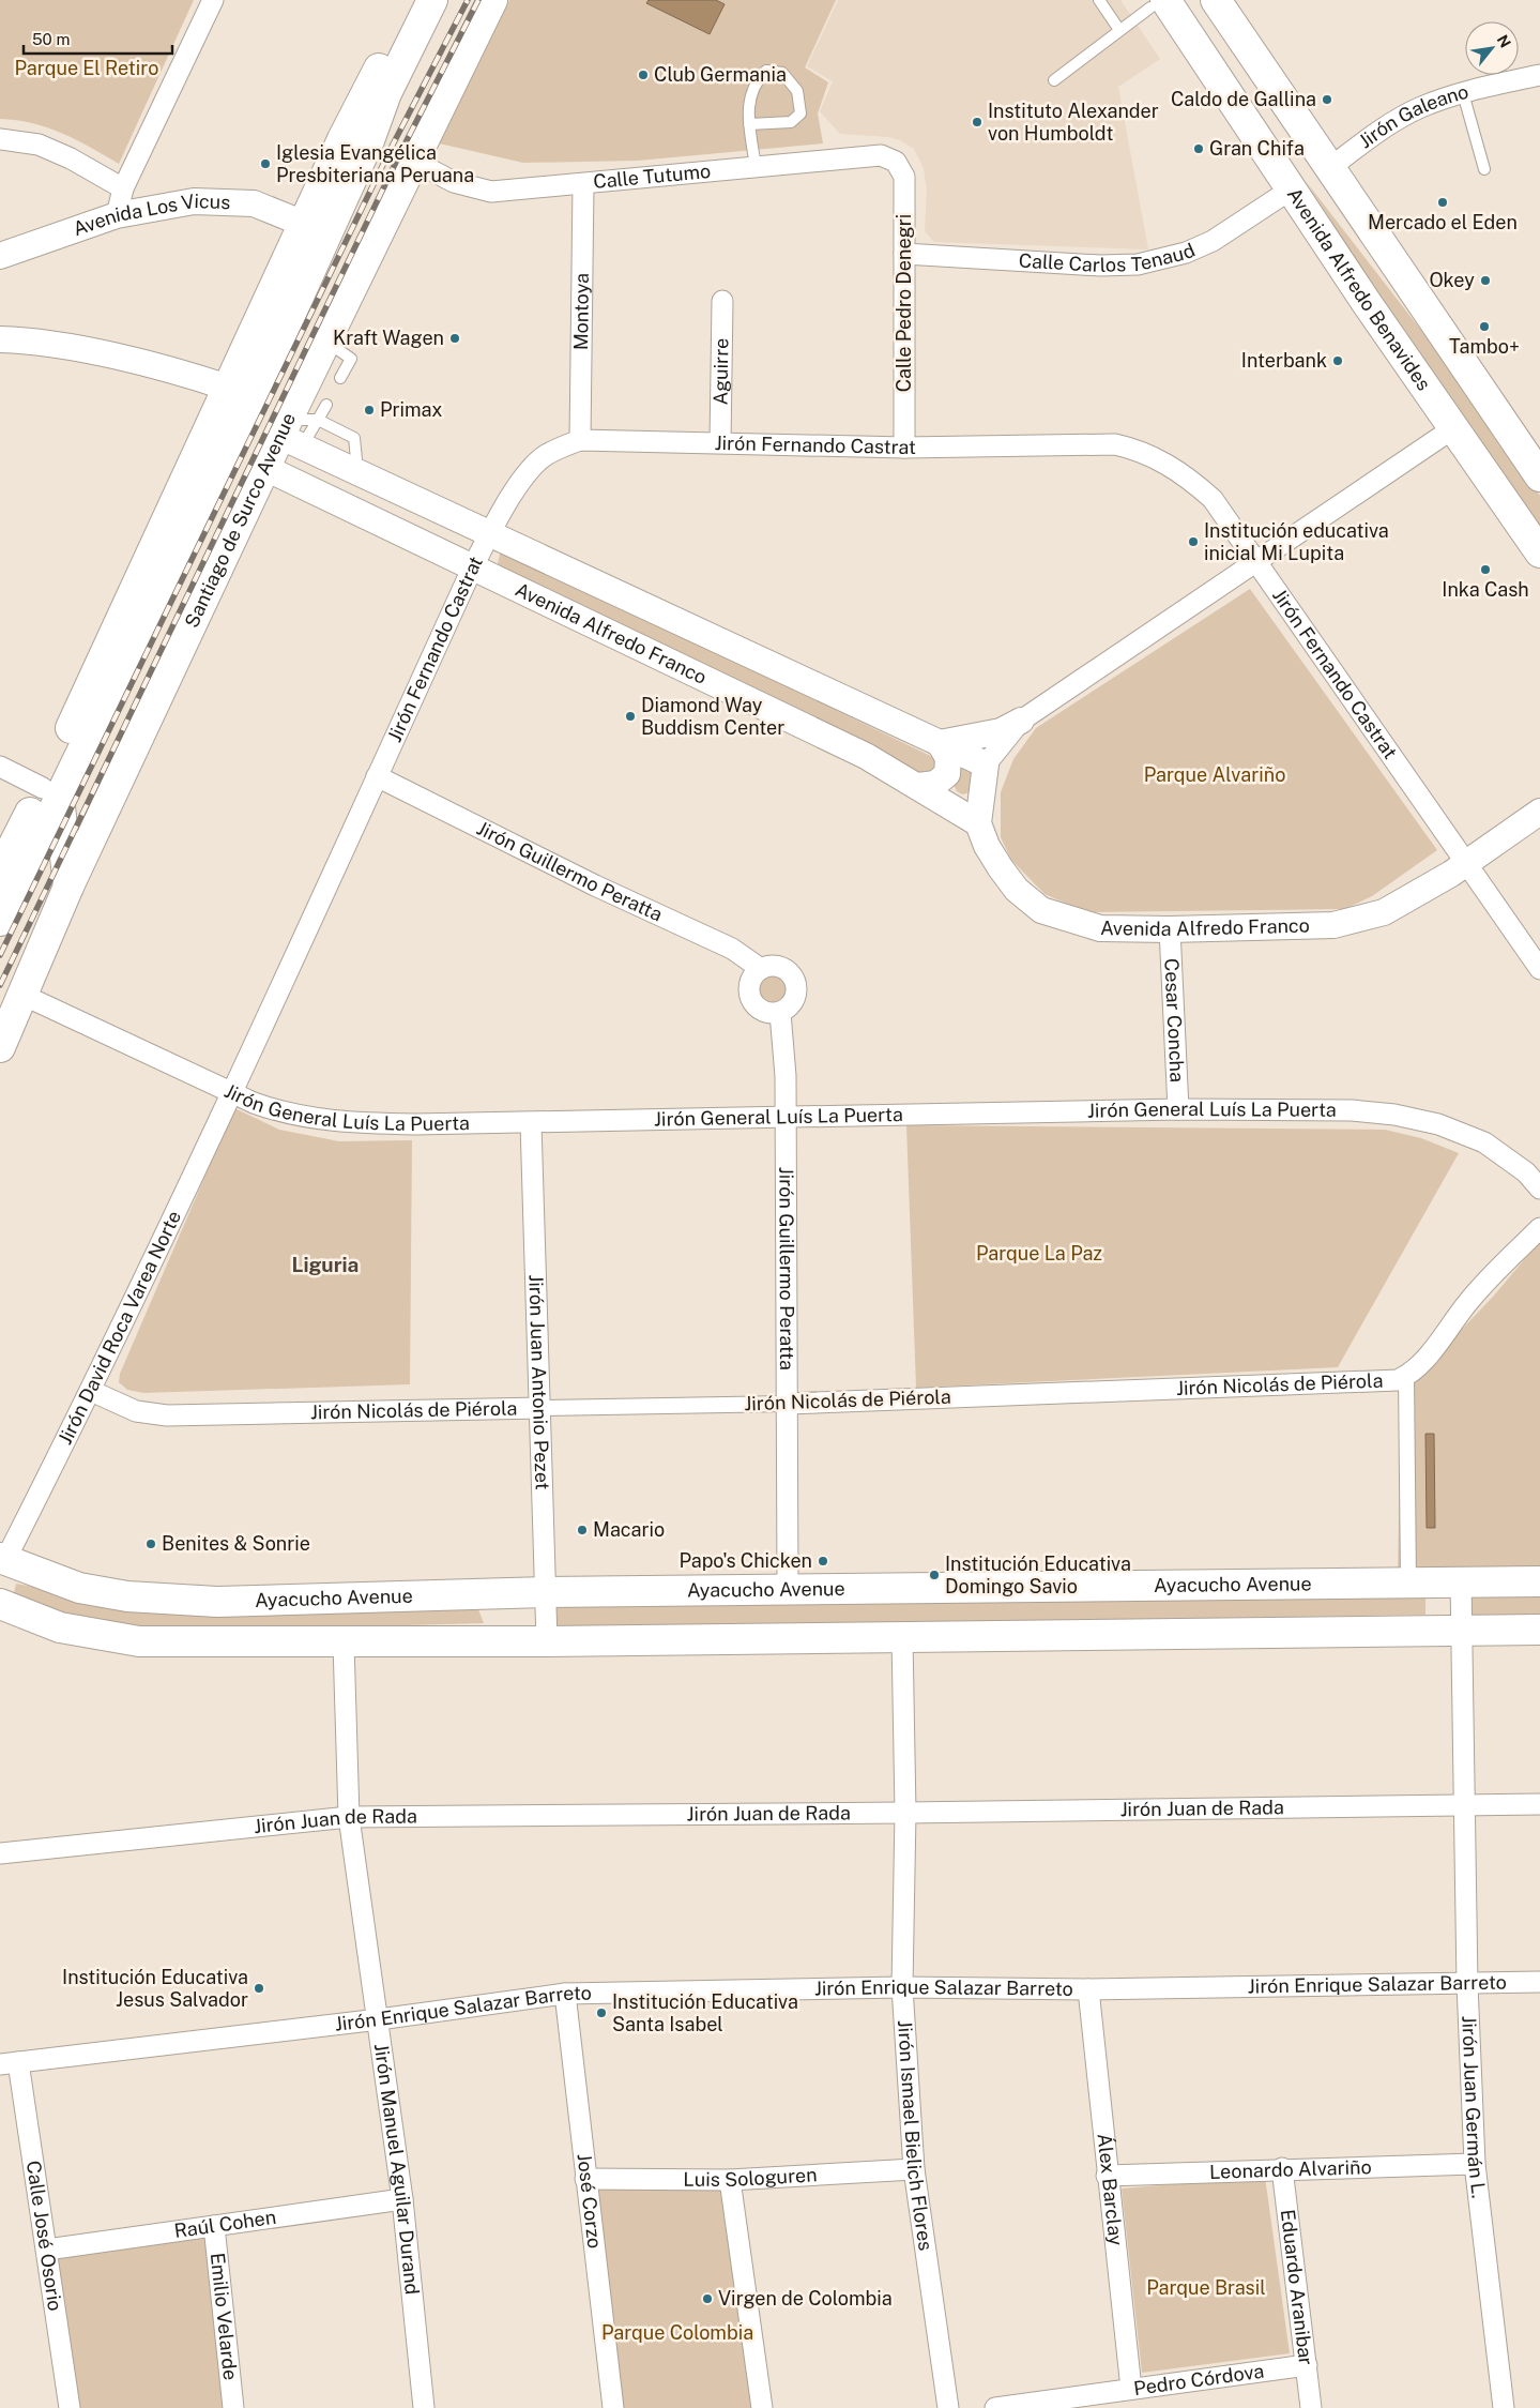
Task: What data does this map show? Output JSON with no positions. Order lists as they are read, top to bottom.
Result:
{
  "streets": {
    "main road": ["Avenida Alfredo Benavides", "Santiago de Surco Avenue", "Ayacucho Avenue"],
    "street": [
      "Jirón Galeano",
      "Calle Tutumo",
      "Avenida Los Vicus",
      "Calle Carlos Tenaud",
      "Calle Pedro Denegri",
      "Montoya",
      "Aguirre",
      "Jirón Fernando Castrat",
      "Avenida Alfredo Franco",
      "Jirón Guillermo Peratta",
      "Cesar Concha",
      "Jirón General Luís La Puerta",
      "Jirón David Roca Varea Norte",
      "Jirón Juan Antonio Pezet",
      "Jirón Nicolás de Piérola",
      "Jirón Juan de Rada",
      "Jirón Enrique Salazar Barreto",
      "Jirón Juan Germán L.",
      "Jirón Ismael Bielich Flores",
      "Jirón Manuel Aguilar Durand",
      "Leonardo Alvariño",
      "Luis Sologuren",
      "Álex Barclay",
      "José Corzo",
      "Raúl Cohen",
      "Calle José Osorio",
      "Eduardo Aranibar",
      "Emilio Velarde",
      "Pedro Córdova"
    ]
  },
  "crossings": [
    ["Jirón Galeano", "Avenida Alfredo Benavides"],
    ["Calle Tutumo", "Calle Pedro Denegri"],
    ["Calle Tutumo", "Montoya"],
    ["Calle Tutumo", "Santiago de Surco Avenue"],
    ["Calle Carlos Tenaud", "Avenida Alfredo Benavides"],
    ["Calle Carlos Tenaud", "Calle Pedro Denegri"],
    ["Calle Pedro Denegri", "Jirón Fernando Castrat"],
    ["Montoya", "Jirón Fernando Castrat"],
    ["Aguirre", "Jirón Fernando Castrat"],
    ["Jirón Fernando Castrat", "Avenida Alfredo Franco"],
    ["Jirón Fernando Castrat", "Jirón Guillermo Peratta"],
    ["Jirón Fernando Castrat", "Jirón General Luís La Puerta"],
    ["Jirón Fernando Castrat", "Jirón David Roca Varea Norte"],
    ["Santiago de Surco Avenue", "Avenida Alfredo Franco"],
    ["Santiago de Surco Avenue", "Jirón General Luís La Puerta"],
    ["Avenida Alfredo Franco", "Cesar Concha"],
    ["Jirón Guillermo Peratta", "Jirón General Luís La Puerta"],
    ["Jirón Guillermo Peratta", "Jirón Nicolás de Piérola"],
    ["Jirón Guillermo Peratta", "Ayacucho Avenue"],
    ["Cesar Concha", "Jirón General Luís La Puerta"],
    ["Jirón General Luís La Puerta", "Jirón David Roca Varea Norte"],
    ["Jirón General Luís La Puerta", "Jirón Juan Antonio Pezet"],
    ["Jirón David Roca Varea Norte", "Jirón Nicolás de Piérola"],
    ["Jirón David Roca Varea Norte", "Ayacucho Avenue"],
    ["Jirón Juan Antonio Pezet", "Jirón Nicolás de Piérola"],
    ["Jirón Juan Antonio Pezet", "Ayacucho Avenue"],
    ["Ayacucho Avenue", "Jirón Juan Germán L."],
    ["Jirón Juan de Rada", "Jirón Juan Germán L."],
    ["Jirón Juan de Rada", "Jirón Ismael Bielich Flores"],
    ["Jirón Juan de Rada", "Jirón Manuel Aguilar Durand"],
    ["Jirón Enrique Salazar Barreto", "Jirón Juan Germán L."],
    ["Jirón Enrique Salazar Barreto", "Jirón Ismael Bielich Flores"],
    ["Jirón Enrique Salazar Barreto", "Jirón Manuel Aguilar Durand"],
    ["Jirón Enrique Salazar Barreto", "Álex Barclay"],
    ["Jirón Enrique Salazar Barreto", "José Corzo"],
    ["Jirón Enrique Salazar Barreto", "Calle José Osorio"],
    ["Jirón Juan Germán L.", "Leonardo Alvariño"],
    ["Jirón Ismael Bielich Flores", "Luis Sologuren"],
    ["Jirón Manuel Aguilar Durand", "Raúl Cohen"],
    ["Leonardo Alvariño", "Álex Barclay"],
    ["Leonardo Alvariño", "Eduardo Aranibar"],
    ["Luis Sologuren", "José Corzo"],
    ["Álex Barclay", "Pedro Córdova"],
    ["Raúl Cohen", "Calle José Osorio"],
    ["Raúl Cohen", "Emilio Velarde"],
    ["Eduardo Aranibar", "Pedro Córdova"]
  ],
  "districts": ["Liguria"],
  "parks": [
    "Parque El Retiro",
    "Parque Alvariño",
    "Parque La Paz",
    "Parque Brasil",
    "Parque Colombia"
  ],
  "places": [
    "Club Germania",
    "Caldo de Gallina",
    "Instituto Alexander von Humboldt",
    "Gran Chifa",
    "Iglesia Evangélica Presbiteriana Peruana",
    "Mercado el Eden",
    "Okey",
    "Tambo+",
    "Kraft Wagen",
    "Interbank",
    "Primax",
    "Institución educativa inicial Mi Lupita",
    "Inka Cash",
    "Diamond Way Buddism Center",
    "Macario",
    "Benites & Sonrie",
    "Papo's Chicken",
    "Institución Educativa Domingo Savio",
    "Institución Educativa Jesus Salvador",
    "Institución Educativa Santa Isabel",
    "Virgen de Colombia"
  ],
  "scale_bar": "50 m",
  "north": "top right"
}
